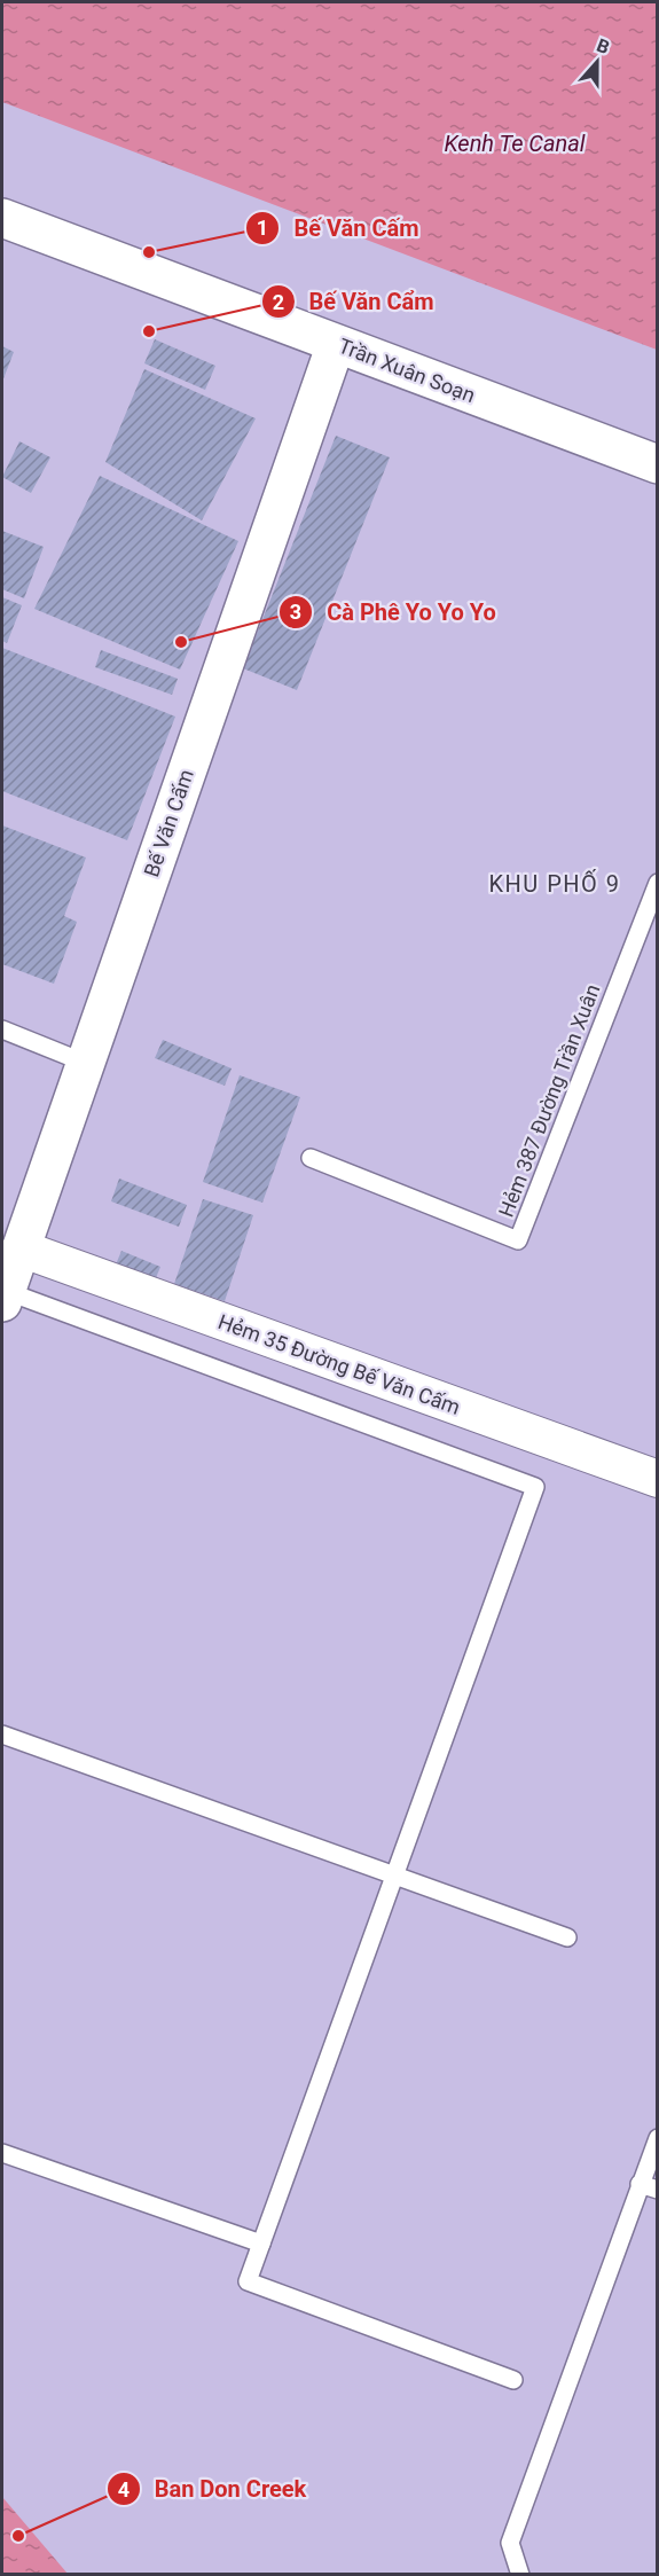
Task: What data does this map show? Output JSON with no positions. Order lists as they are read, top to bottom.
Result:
{
  "streets": {
    "street": ["Trần Xuân Soạn", "Bế Văn Cấm", "Hẻm 35 Đường Bế Văn Cấm"],
    "lane": ["Hẻm 387 Đường Trần Xuân"]
  },
  "crossings": [
    ["Trần Xuân Soạn", "Bế Văn Cấm"],
    ["Bế Văn Cấm", "Hẻm 35 Đường Bế Văn Cấm"]
  ],
  "districts": ["KHU PHỐ 9"],
  "water": ["Kenh Te Canal"],
  "places": [
    "Bế Văn Cấm",
    "Bế Văn Cẩm",
    "Cà Phê Yo Yo Yo",
    "Ban Don Creek"
  ],
  "north": "top"
}
